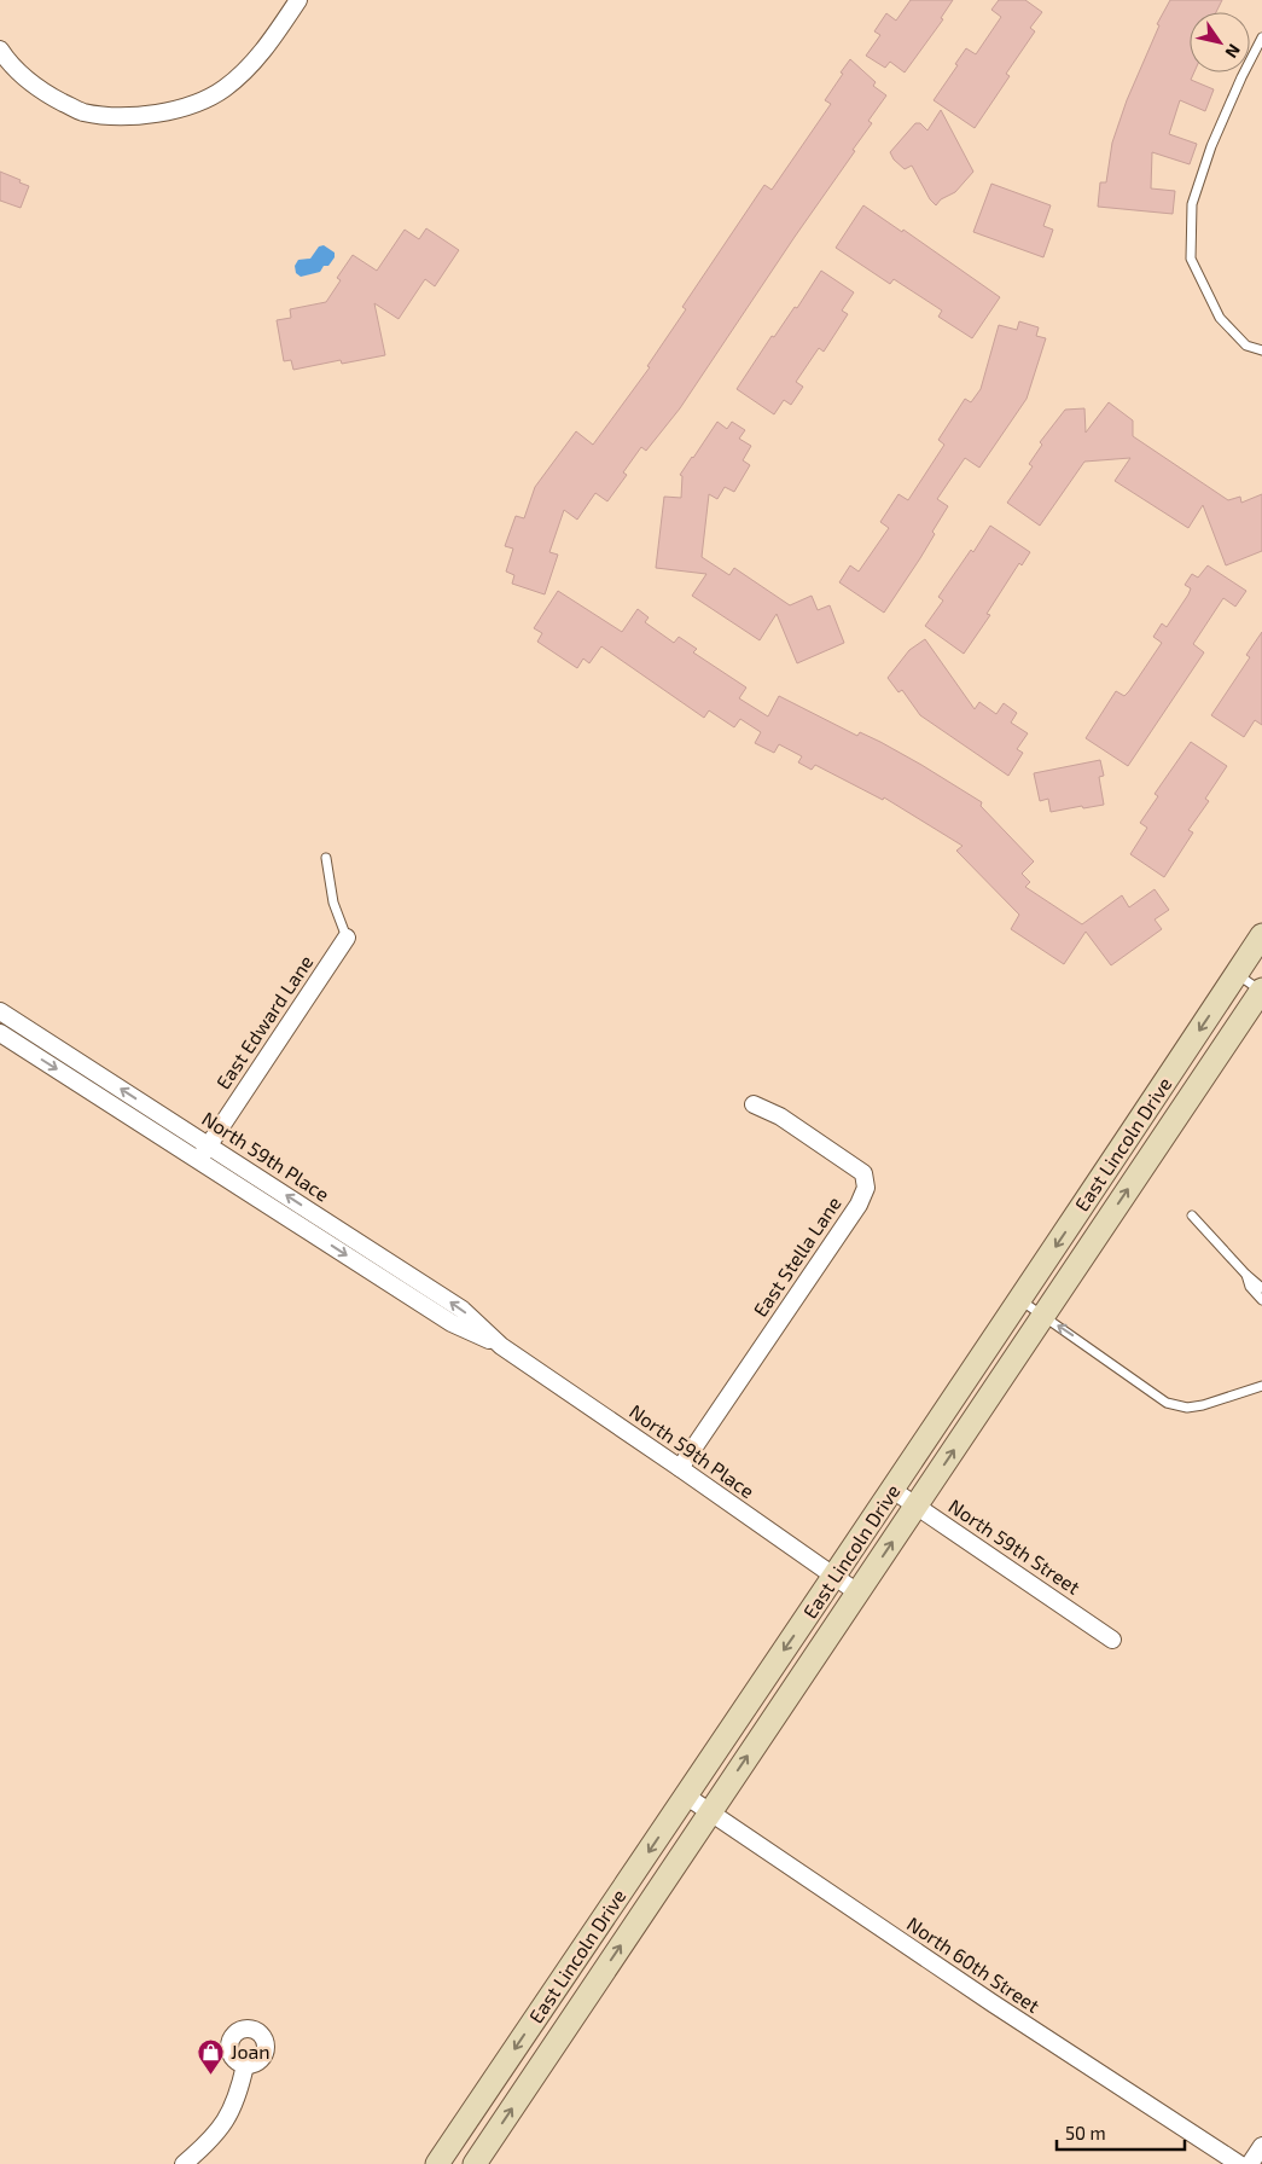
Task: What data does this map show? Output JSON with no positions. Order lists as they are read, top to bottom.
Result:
{
  "streets": {
    "main road": ["East Lincoln Drive"],
    "street": [
      "East Edward Lane",
      "North 59th Place",
      "East Stella Lane",
      "North 59th Street",
      "North 60th Street"
    ]
  },
  "crossings": [
    ["East Edward Lane", "North 59th Place"],
    ["East Lincoln Drive", "North 59th Place"],
    ["East Lincoln Drive", "North 59th Street"],
    ["East Lincoln Drive", "North 60th Street"],
    ["North 59th Place", "East Stella Lane"]
  ],
  "places": {
    "shop": ["Joan"]
  },
  "scale_bar": "50 m",
  "north": "bottom right"
}
